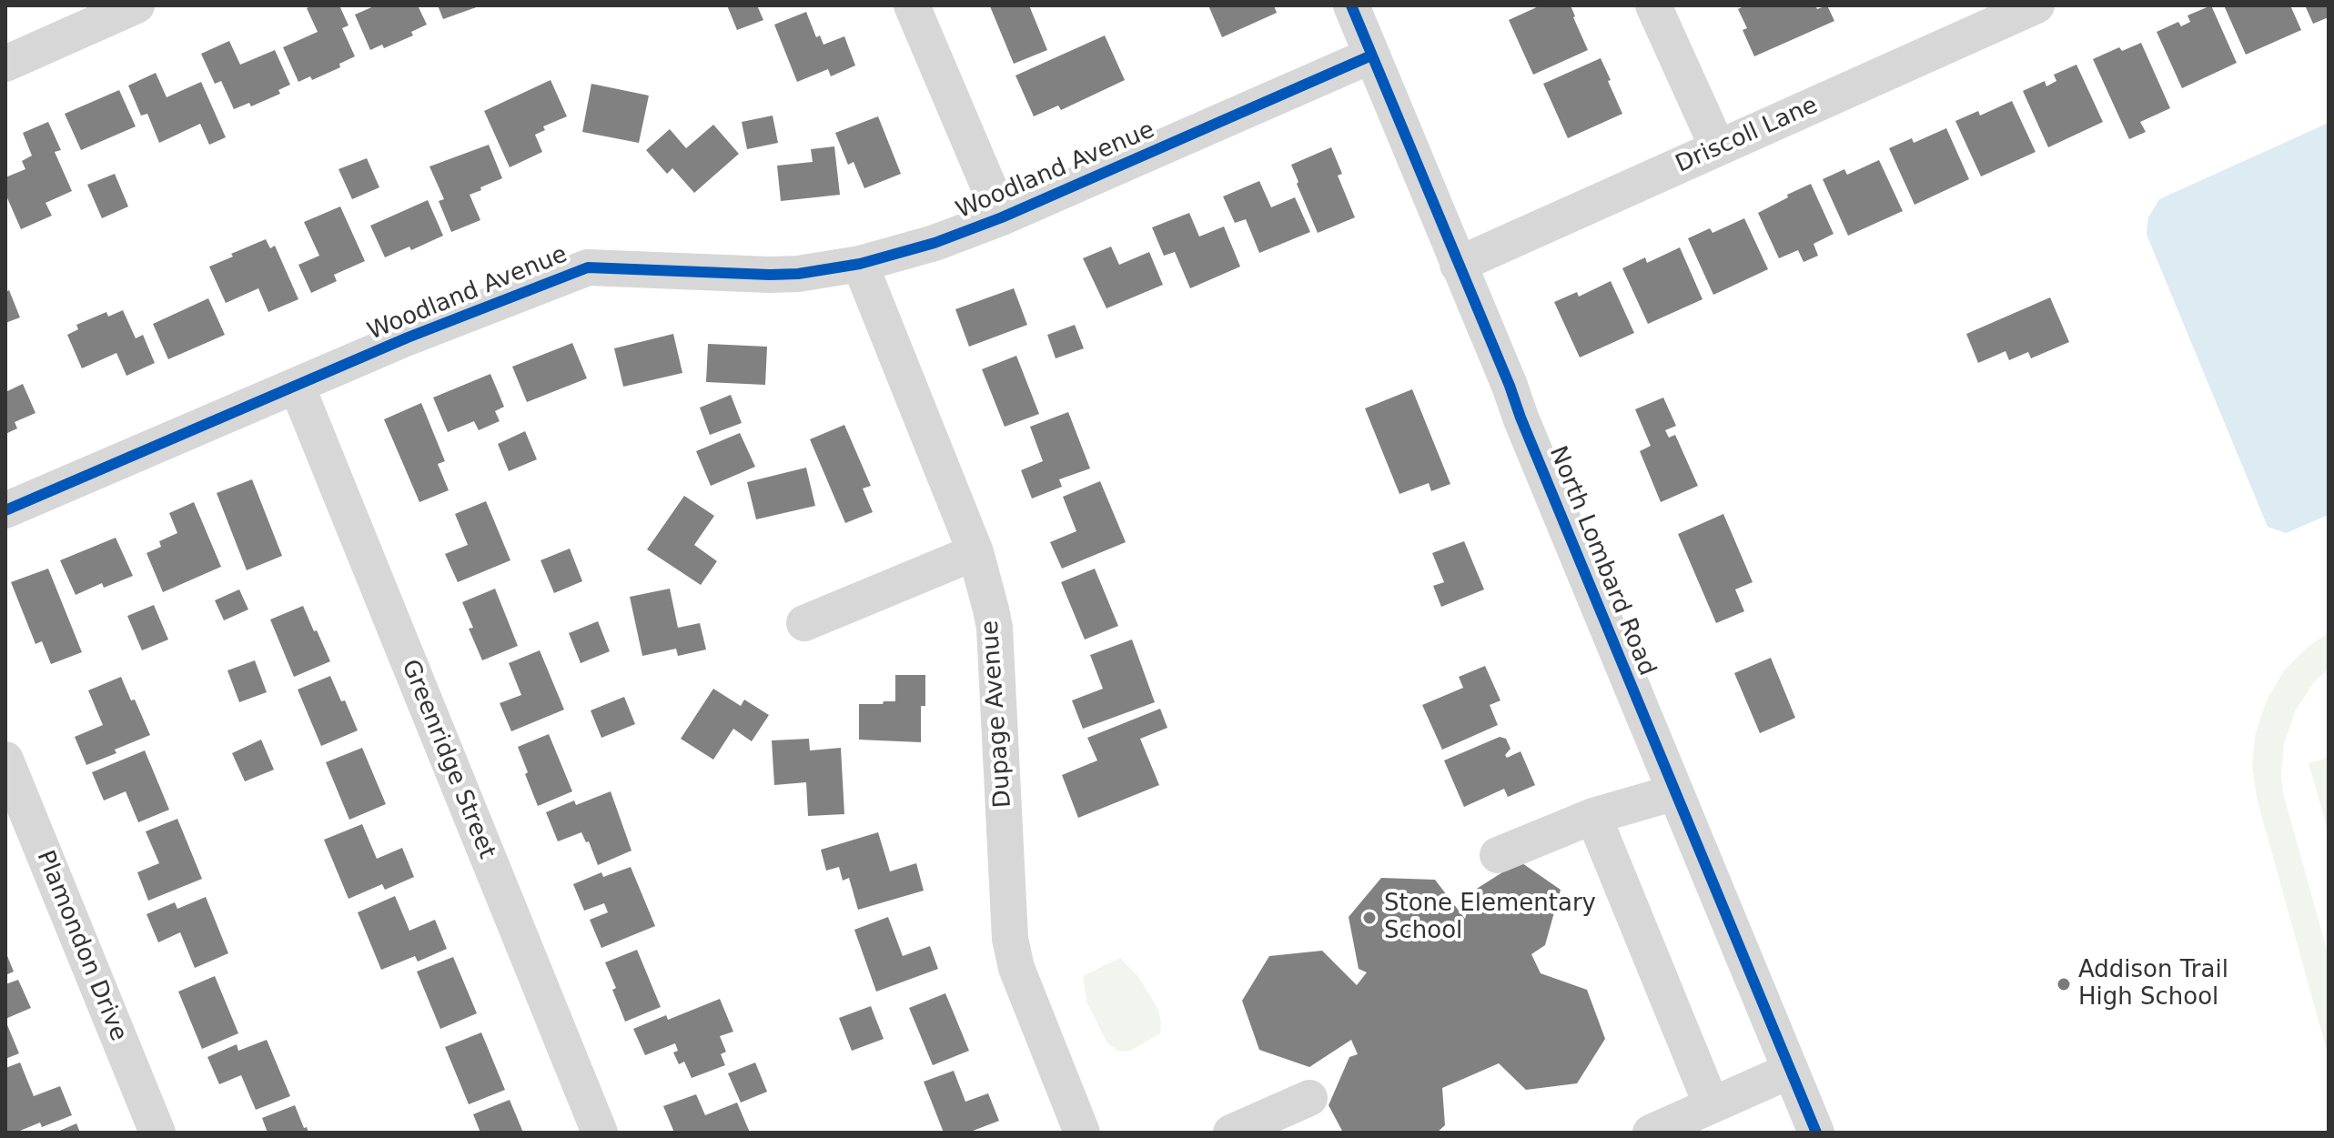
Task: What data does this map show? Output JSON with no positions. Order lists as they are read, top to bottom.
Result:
{
  "streets": {
    "street": [
      "Driscoll Lane",
      "Woodland Avenue",
      "North Lombard Road",
      "Dupage Avenue",
      "Greenridge Street",
      "Plamondon Drive"
    ]
  },
  "crossings": [
    ["Driscoll Lane", "North Lombard Road"],
    ["Woodland Avenue", "North Lombard Road"],
    ["Woodland Avenue", "Dupage Avenue"],
    ["Woodland Avenue", "Greenridge Street"]
  ],
  "places": ["Stone Elementary School", "Addison Trail High School"]
}
